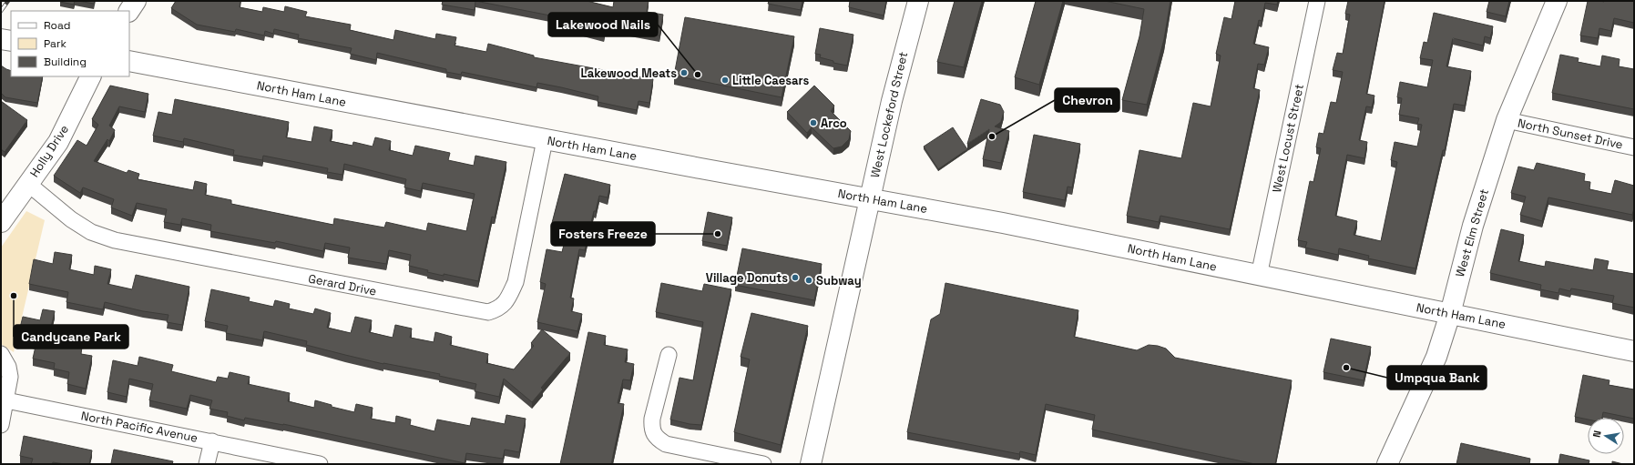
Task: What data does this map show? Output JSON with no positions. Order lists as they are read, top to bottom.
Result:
{
  "streets": {
    "main road": [
      "North Ham Lane",
      "West Lockeford Street",
      "Holly Drive",
      "West Elm Street"
    ],
    "street": [
      "North Sunset Drive",
      "West Locust Street",
      "Gerard Drive",
      "North Pacific Avenue"
    ]
  },
  "crossings": [
    ["North Ham Lane", "West Lockeford Street"],
    ["North Ham Lane", "West Locust Street"],
    ["North Ham Lane", "West Elm Street"],
    ["North Ham Lane", "Gerard Drive"],
    ["North Sunset Drive", "West Elm Street"],
    ["Holly Drive", "Gerard Drive"]
  ],
  "places": [
    "Lakewood Meats",
    "Lakewood Nails",
    "Little Caesars",
    "Arco",
    "Chevron",
    "Fosters Freeze",
    "Village Donuts",
    "Subway",
    "Candycane Park",
    "Umpqua Bank"
  ],
  "legend": ["Road", "Park", "Building"],
  "north": "left"
}
